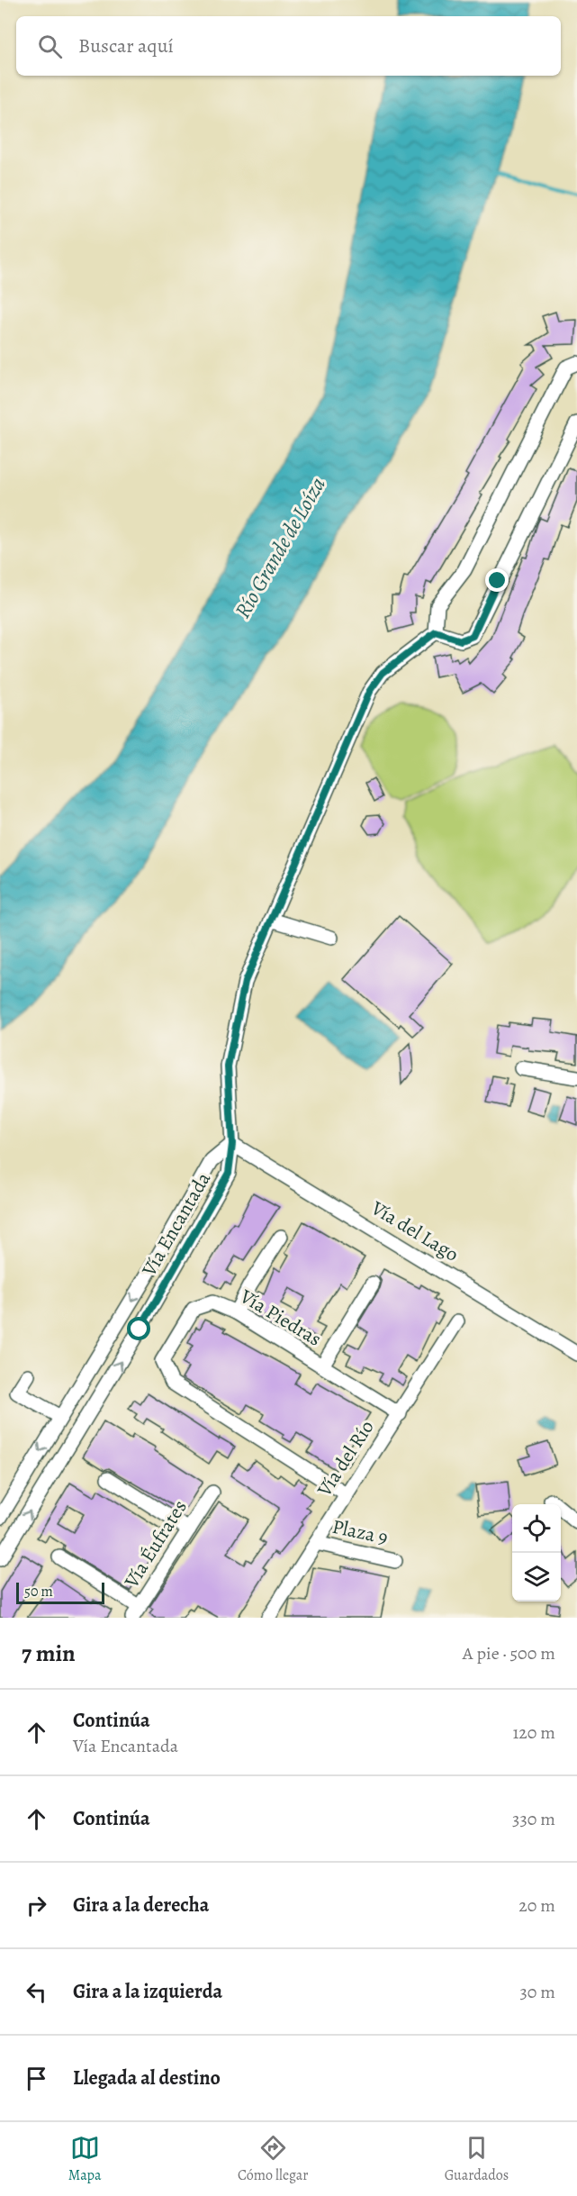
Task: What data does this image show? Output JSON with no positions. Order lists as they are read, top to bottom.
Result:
{
  "streets": {
    "street": [
      "Vía Encantada",
      "Vía del Lago",
      "Vía Piedras",
      "Vía del Río",
      "Plaza 9",
      "Vía Éufrates"
    ]
  },
  "crossings": [
    ["Vía Encantada", "Vía del Lago"],
    ["Vía Piedras", "Vía del Río"],
    ["Vía del Río", "Plaza 9"]
  ],
  "water": ["Río Grande de Loíza"],
  "scale_bar": "50 m",
  "page": {
    "search": "Buscar aquí",
    "scale": "50 m",
    "heading": ["7 min", "A pie · 500 m"],
    "list": [
      ["Continúa", "Vía Encantada", "120 m"],
      ["Continúa", "330 m"],
      ["Gira a la derecha", "20 m"],
      ["Gira a la izquierda", "30 m"],
      "Llegada al destino"
    ],
    "nav": ["Mapa", "Cómo llegar", "Guardados"]
  }
}
